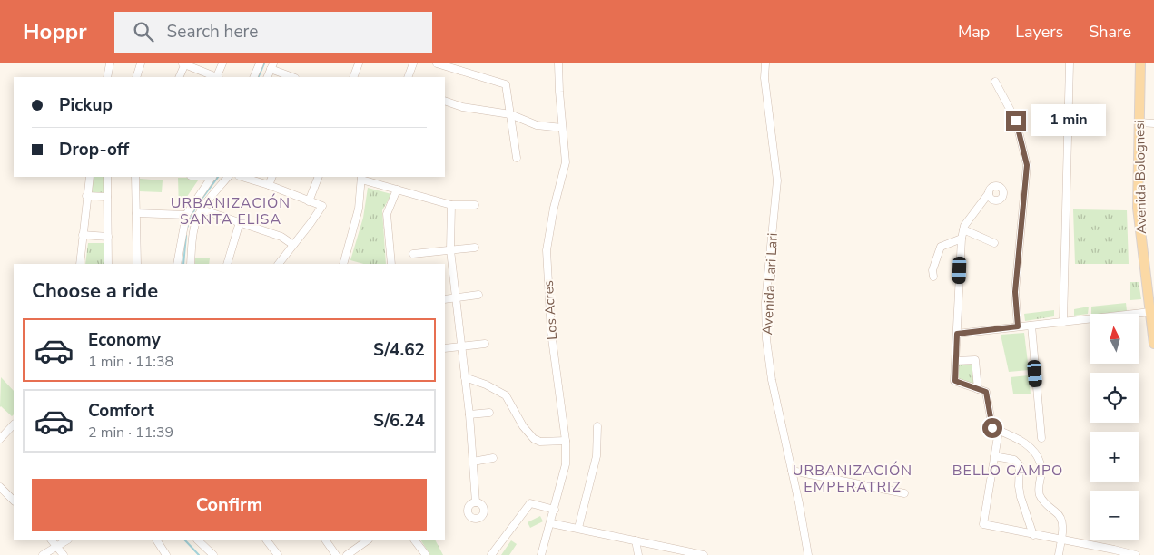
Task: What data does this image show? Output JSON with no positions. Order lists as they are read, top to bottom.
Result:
{
  "streets": {
    "main road": ["Avenida Bolognesi"],
    "street": ["Avenida Lari Lari", "Los Acres"]
  },
  "districts": ["URBANIZACIÓN SANTA ELISA", "URBANIZACIÓN EMPERATRIZ", "BELLO CAMPO"],
  "north": "top",
  "page": {
    "header": "Hoppr",
    "search": "Search here",
    "nav": ["Map", "Layers", "Share"],
    "banner": ["Pickup", "Drop-off"],
    "bubble": "1 min",
    "heading": "Choose a ride",
    "map_buttons": ["+", "−"],
    "list": [
      {
        "name": "Economy",
        "note": "1 min · 11:38",
        "value": "S/4.62"
      },
      {
        "name": "Comfort",
        "note": "2 min · 11:39",
        "value": "S/6.24"
      }
    ],
    "buttons": "Confirm"
  }
}
